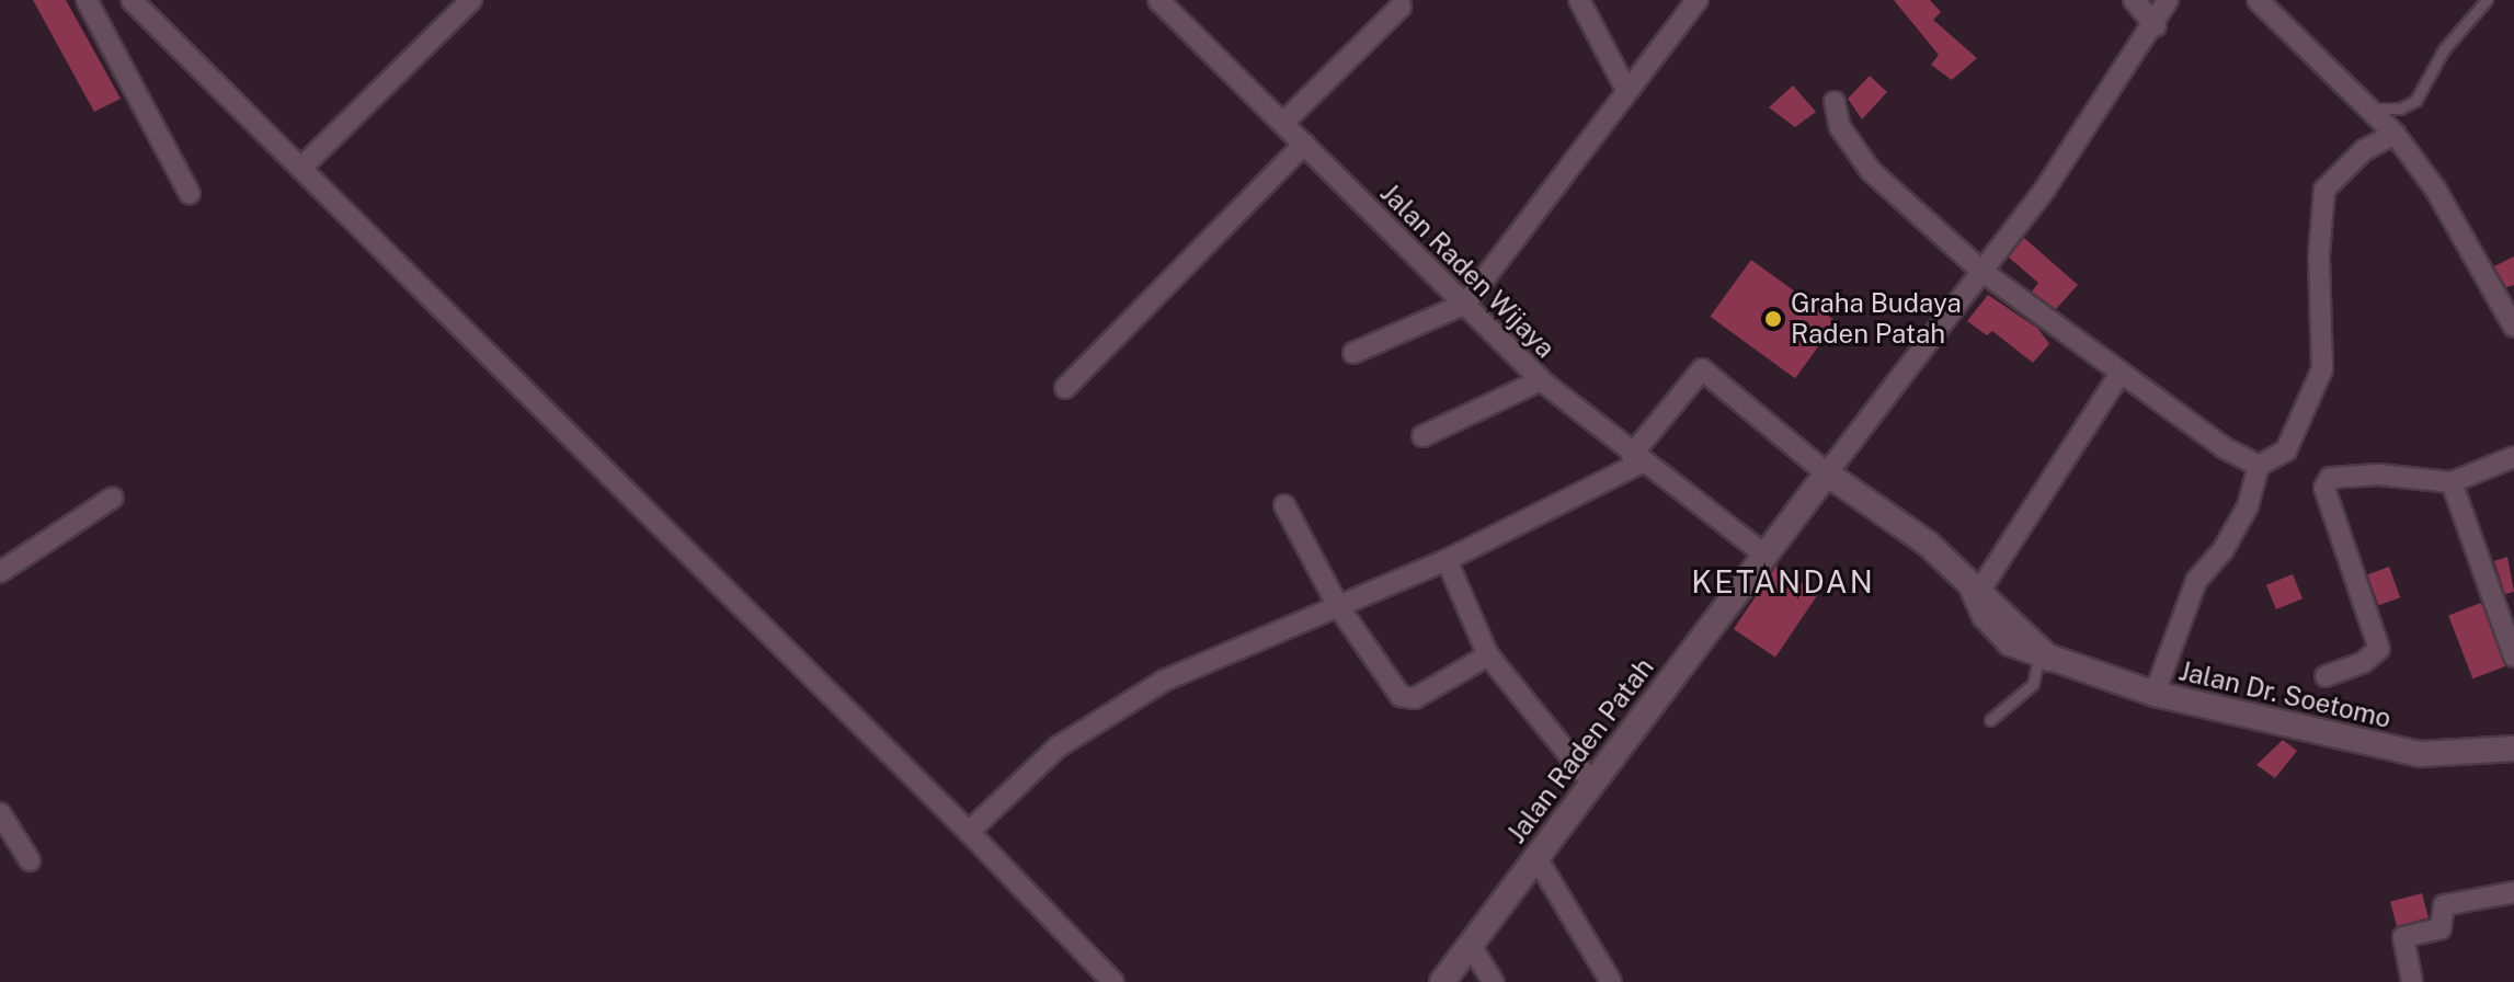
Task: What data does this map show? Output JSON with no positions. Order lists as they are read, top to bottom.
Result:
{
  "streets": {
    "street": ["Jalan Raden Wijaya", "Jalan Dr. Soetomo", "Jalan Raden Patah"]
  },
  "crossings": [
    ["Jalan Raden Wijaya", "Jalan Raden Patah"],
    ["Jalan Dr. Soetomo", "Jalan Raden Patah"]
  ],
  "districts": ["KETANDAN"],
  "places": ["Graha Budaya Raden Patah"]
}
